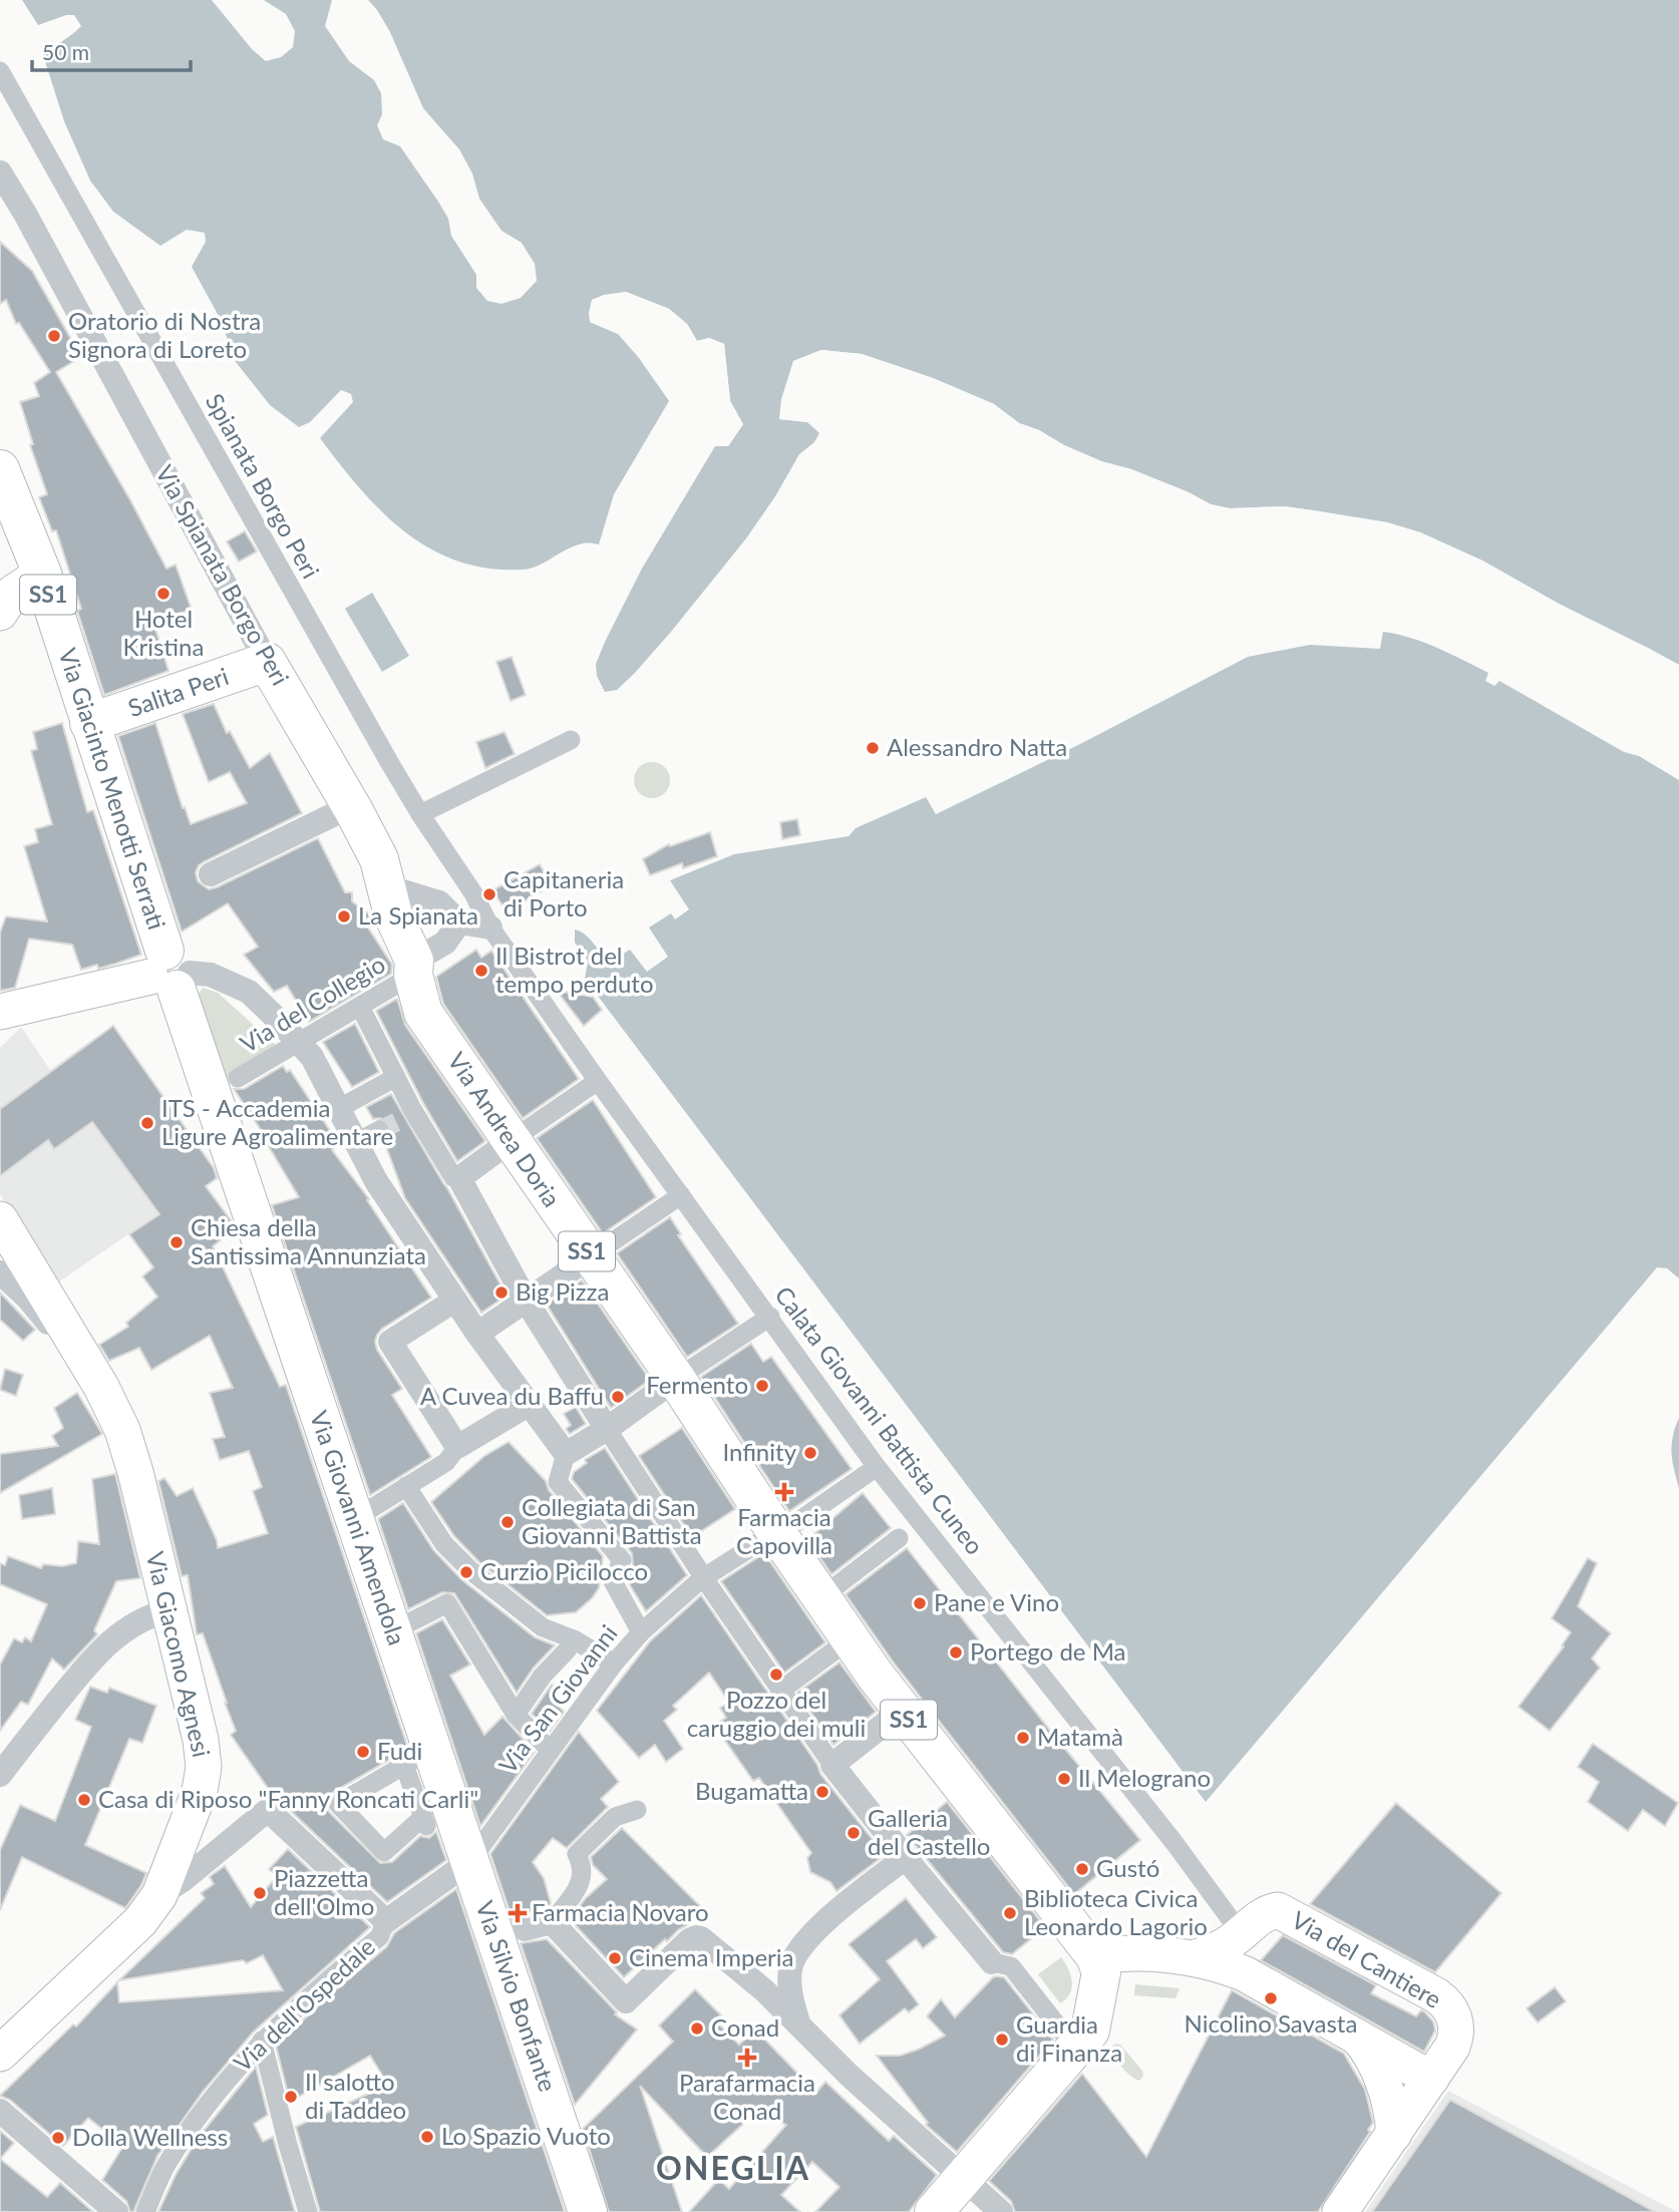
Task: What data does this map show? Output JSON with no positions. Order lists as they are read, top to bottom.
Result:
{
  "streets": {
    "main road": [
      "Via Spianata Borgo Peri",
      "SS1",
      "Salita Peri",
      "Via Giacinto Menotti Serrati",
      "Via Andrea Doria",
      "Via Giovanni Amendola",
      "Via Giacomo Agnesi",
      "Via del Cantiere",
      "Via Silvio Bonfante"
    ],
    "street": [
      "Spianata Borgo Peri",
      "Via del Collegio",
      "Calata Giovanni Battista Cuneo",
      "Via San Giovanni",
      "Via dell'Ospedale"
    ]
  },
  "crossings": [
    ["Spianata Borgo Peri", "Calata Giovanni Battista Cuneo"],
    ["Via Spianata Borgo Peri", "SS1"],
    ["Via Spianata Borgo Peri", "Salita Peri"],
    ["SS1", "Via del Collegio"],
    ["SS1", "Via Andrea Doria"],
    ["SS1", "Via San Giovanni"],
    ["Salita Peri", "Via Giacinto Menotti Serrati"],
    ["Via Giacinto Menotti Serrati", "Via Giovanni Amendola"],
    ["Via del Collegio", "Via Andrea Doria"],
    ["Via Andrea Doria", "Via San Giovanni"],
    ["Calata Giovanni Battista Cuneo", "Via San Giovanni"],
    ["Calata Giovanni Battista Cuneo", "Via del Cantiere"],
    ["Via Giovanni Amendola", "Via San Giovanni"],
    ["Via Giovanni Amendola", "Via Silvio Bonfante"],
    ["Via Giovanni Amendola", "Via dell'Ospedale"],
    ["Via San Giovanni", "Via Silvio Bonfante"],
    ["Via San Giovanni", "Via dell'Ospedale"],
    ["Via Silvio Bonfante", "Via dell'Ospedale"]
  ],
  "districts": ["ONEGLIA"],
  "places": {
    "other": [
      "Oratorio di Nostra Signora di Loreto",
      "Hotel Kristina",
      "Alessandro Natta",
      "Capitaneria di Porto",
      "La Spianata",
      "Il Bistrot del tempo perduto",
      "ITS - Accademia Ligure Agroalimentare",
      "Chiesa della Santissima Annunziata",
      "Big Pizza",
      "Fermento",
      "A Cuvea du Baffu",
      "Infinity",
      "Collegiata di San Giovanni Battista",
      "Curzio Picilocco",
      "Pane e Vino",
      "Portego de Ma",
      "Pozzo del caruggio dei muli",
      "Matamà",
      "Fudi",
      "Il Melograno",
      "Bugamatta",
      "Casa di Riposo \"Fanny Roncati Carli\"",
      "Galleria del Castello",
      "Gustó",
      "Piazzetta dell'Olmo",
      "Biblioteca Civica Leonardo Lagorio",
      "Cinema Imperia",
      "Nicolino Savasta",
      "Conad",
      "Guardia di Finanza",
      "Il salotto di Taddeo",
      "Lo Spazio Vuoto",
      "Dolla Wellness"
    ],
    "health": ["Farmacia Capovilla", "Farmacia Novaro", "Parafarmacia Conad"]
  },
  "scale_bar": "50 m"
}
